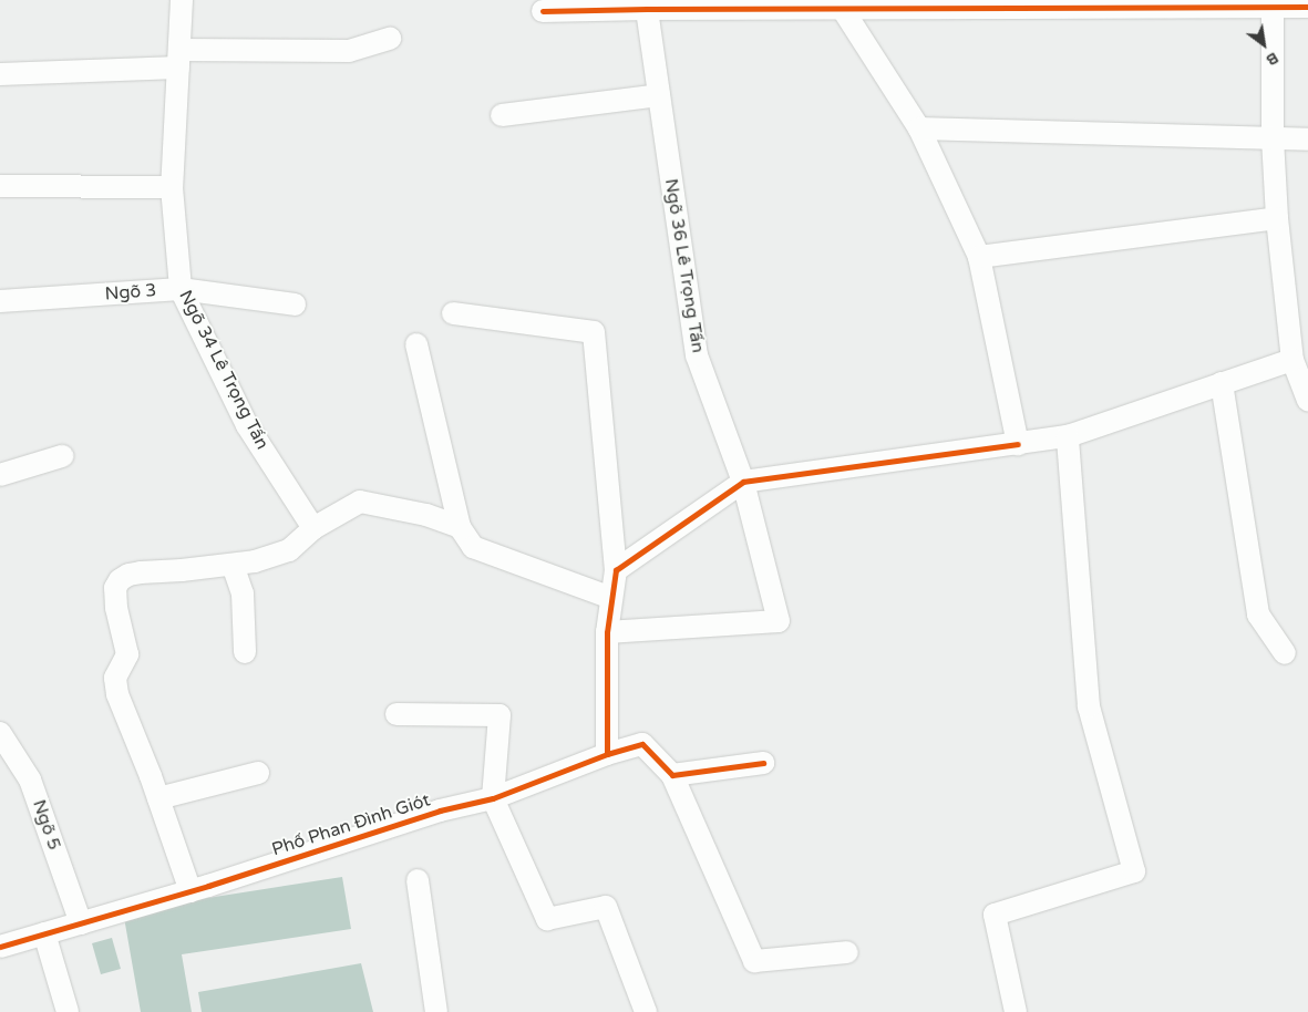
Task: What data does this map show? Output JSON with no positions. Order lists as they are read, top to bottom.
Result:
{
  "streets": {
    "street": [
      "Ngõ 36 Lê Trọng Tấn",
      "Ngõ 3",
      "Ngõ 34 Lê Trọng Tấn",
      "Ngõ 5",
      "Phố Phan Đình Giót"
    ]
  },
  "crossings": [
    ["Ngõ 3", "Ngõ 34 Lê Trọng Tấn"],
    ["Ngõ 5", "Phố Phan Đình Giót"]
  ],
  "north": "bottom right"
}
